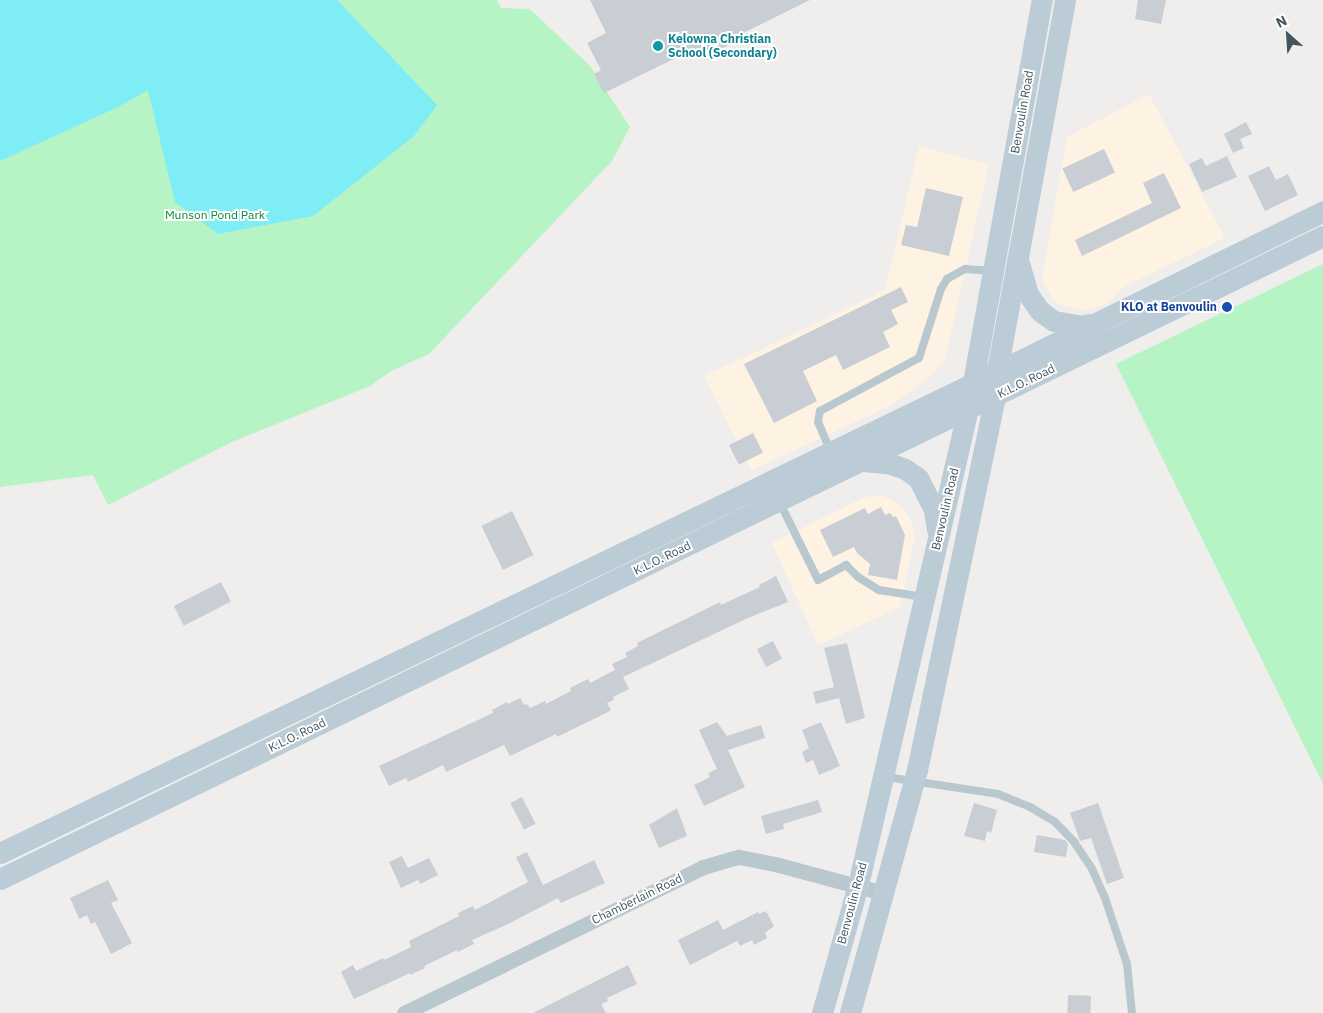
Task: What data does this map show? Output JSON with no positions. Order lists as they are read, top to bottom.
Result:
{
  "streets": {
    "main road": ["Benvoulin Road", "K.L.O. Road"],
    "street": ["Chamberlain Road"]
  },
  "crossings": [
    ["Benvoulin Road", "K.L.O. Road"],
    ["Benvoulin Road", "Chamberlain Road"]
  ],
  "parks": ["Munson Pond Park"],
  "places": ["Kelowna Christian School (Secondary)", "KLO at Benvoulin"],
  "north": "top left"
}
